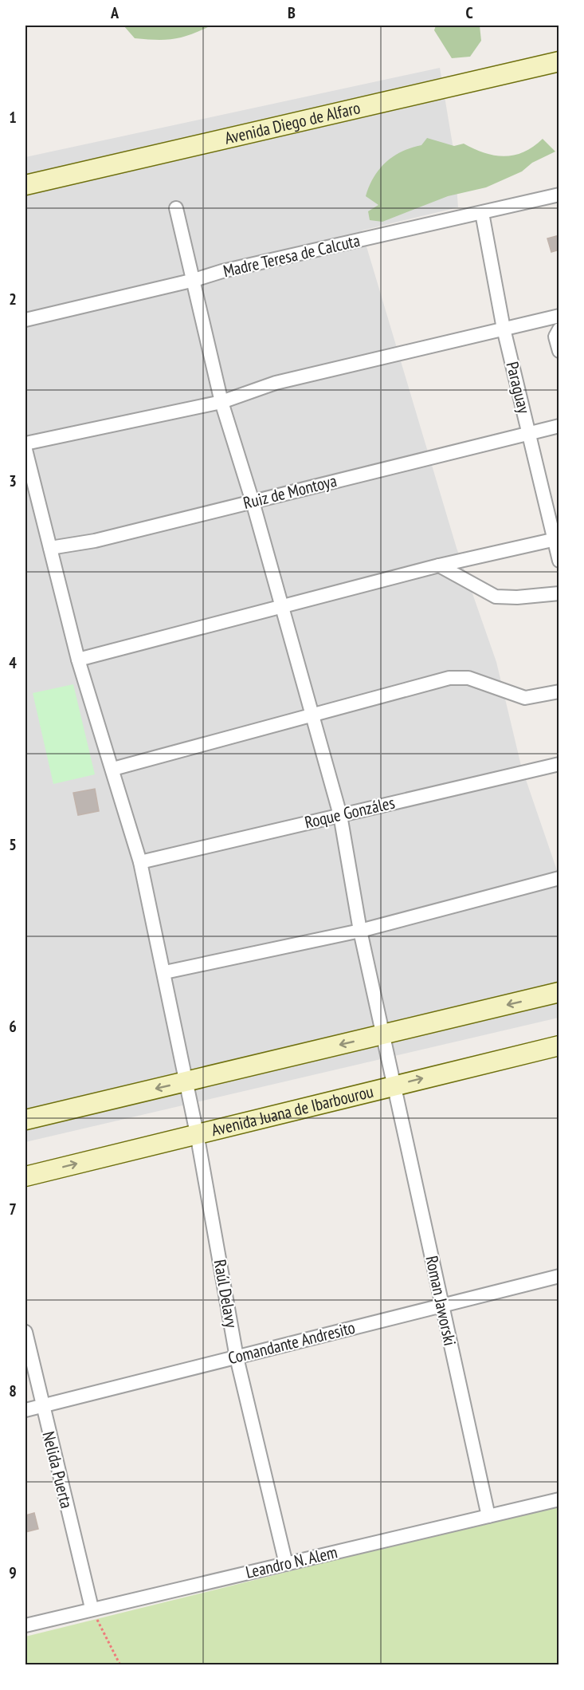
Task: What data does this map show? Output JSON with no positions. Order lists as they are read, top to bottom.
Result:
{
  "streets": {
    "main road": ["Avenida Diego de Alfaro", "Avenida Juana de Ibarbourou"],
    "street": [
      "Madre Teresa de Calcuta",
      "Paraguay",
      "Ruiz de Montoya",
      "Roque Gonzáles",
      "Raúl Delavy",
      "Roman Jaworski",
      "Comandante Andresito",
      "Nelida Puerta",
      "Leandro N. Alem"
    ]
  },
  "crossings": [
    ["Madre Teresa de Calcuta", "Paraguay"],
    ["Madre Teresa de Calcuta", "Roman Jaworski"],
    ["Paraguay", "Ruiz de Montoya"],
    ["Ruiz de Montoya", "Roman Jaworski"],
    ["Roque Gonzáles", "Raúl Delavy"],
    ["Roque Gonzáles", "Roman Jaworski"],
    ["Avenida Juana de Ibarbourou", "Raúl Delavy"],
    ["Avenida Juana de Ibarbourou", "Roman Jaworski"],
    ["Raúl Delavy", "Comandante Andresito"],
    ["Raúl Delavy", "Leandro N. Alem"],
    ["Roman Jaworski", "Comandante Andresito"],
    ["Roman Jaworski", "Leandro N. Alem"],
    ["Comandante Andresito", "Nelida Puerta"],
    ["Nelida Puerta", "Leandro N. Alem"]
  ],
  "grid": {
    "columns": ["A", "B", "C"],
    "rows": [
      "1",
      "2",
      "3",
      "4",
      "5",
      "6",
      "7",
      "8",
      "9"
    ]
  }
}
